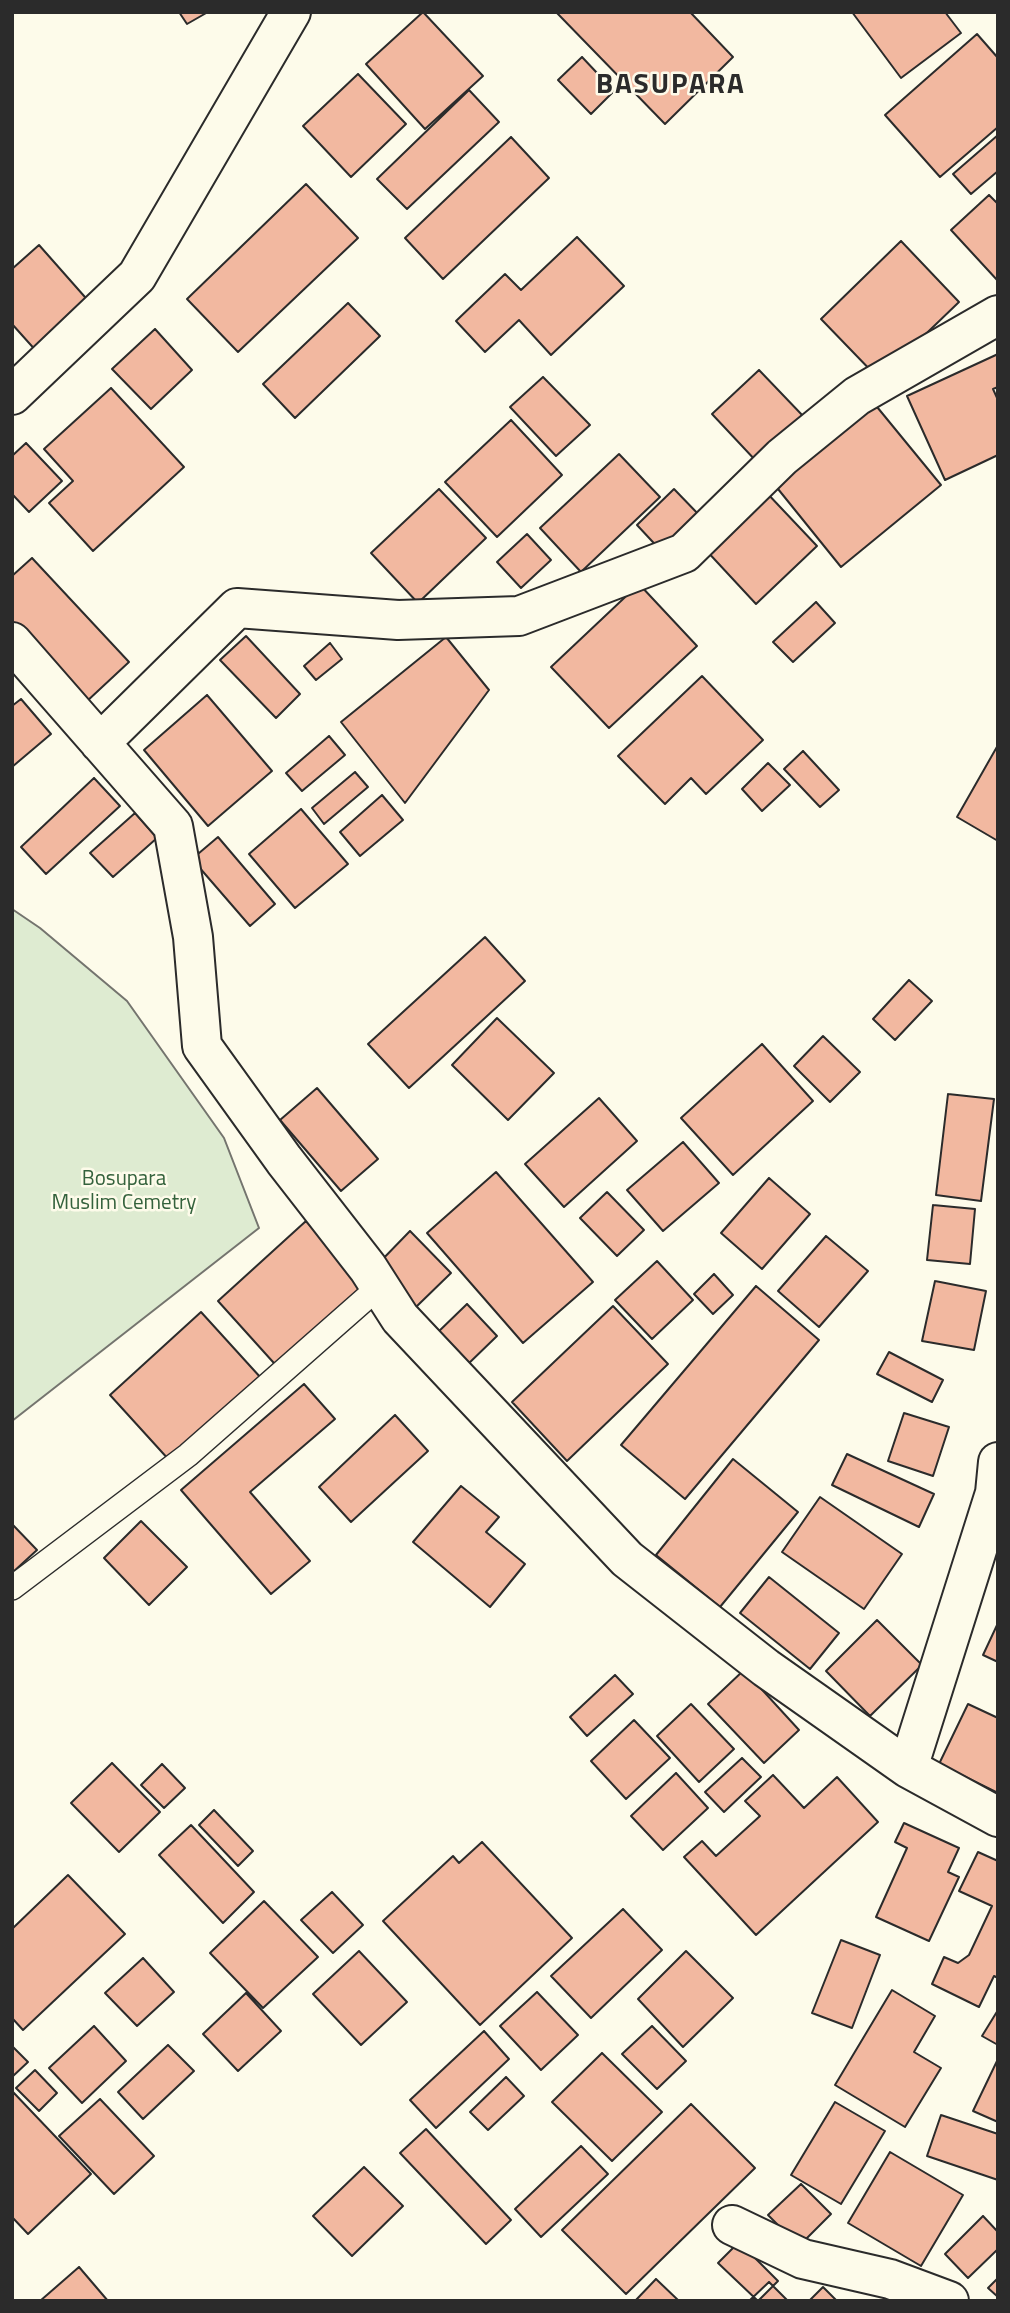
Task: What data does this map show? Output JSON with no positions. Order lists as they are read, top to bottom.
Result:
{
  "districts": ["BASUPARA"],
  "parks": ["Bosupara Muslim Cemetry"]
}
